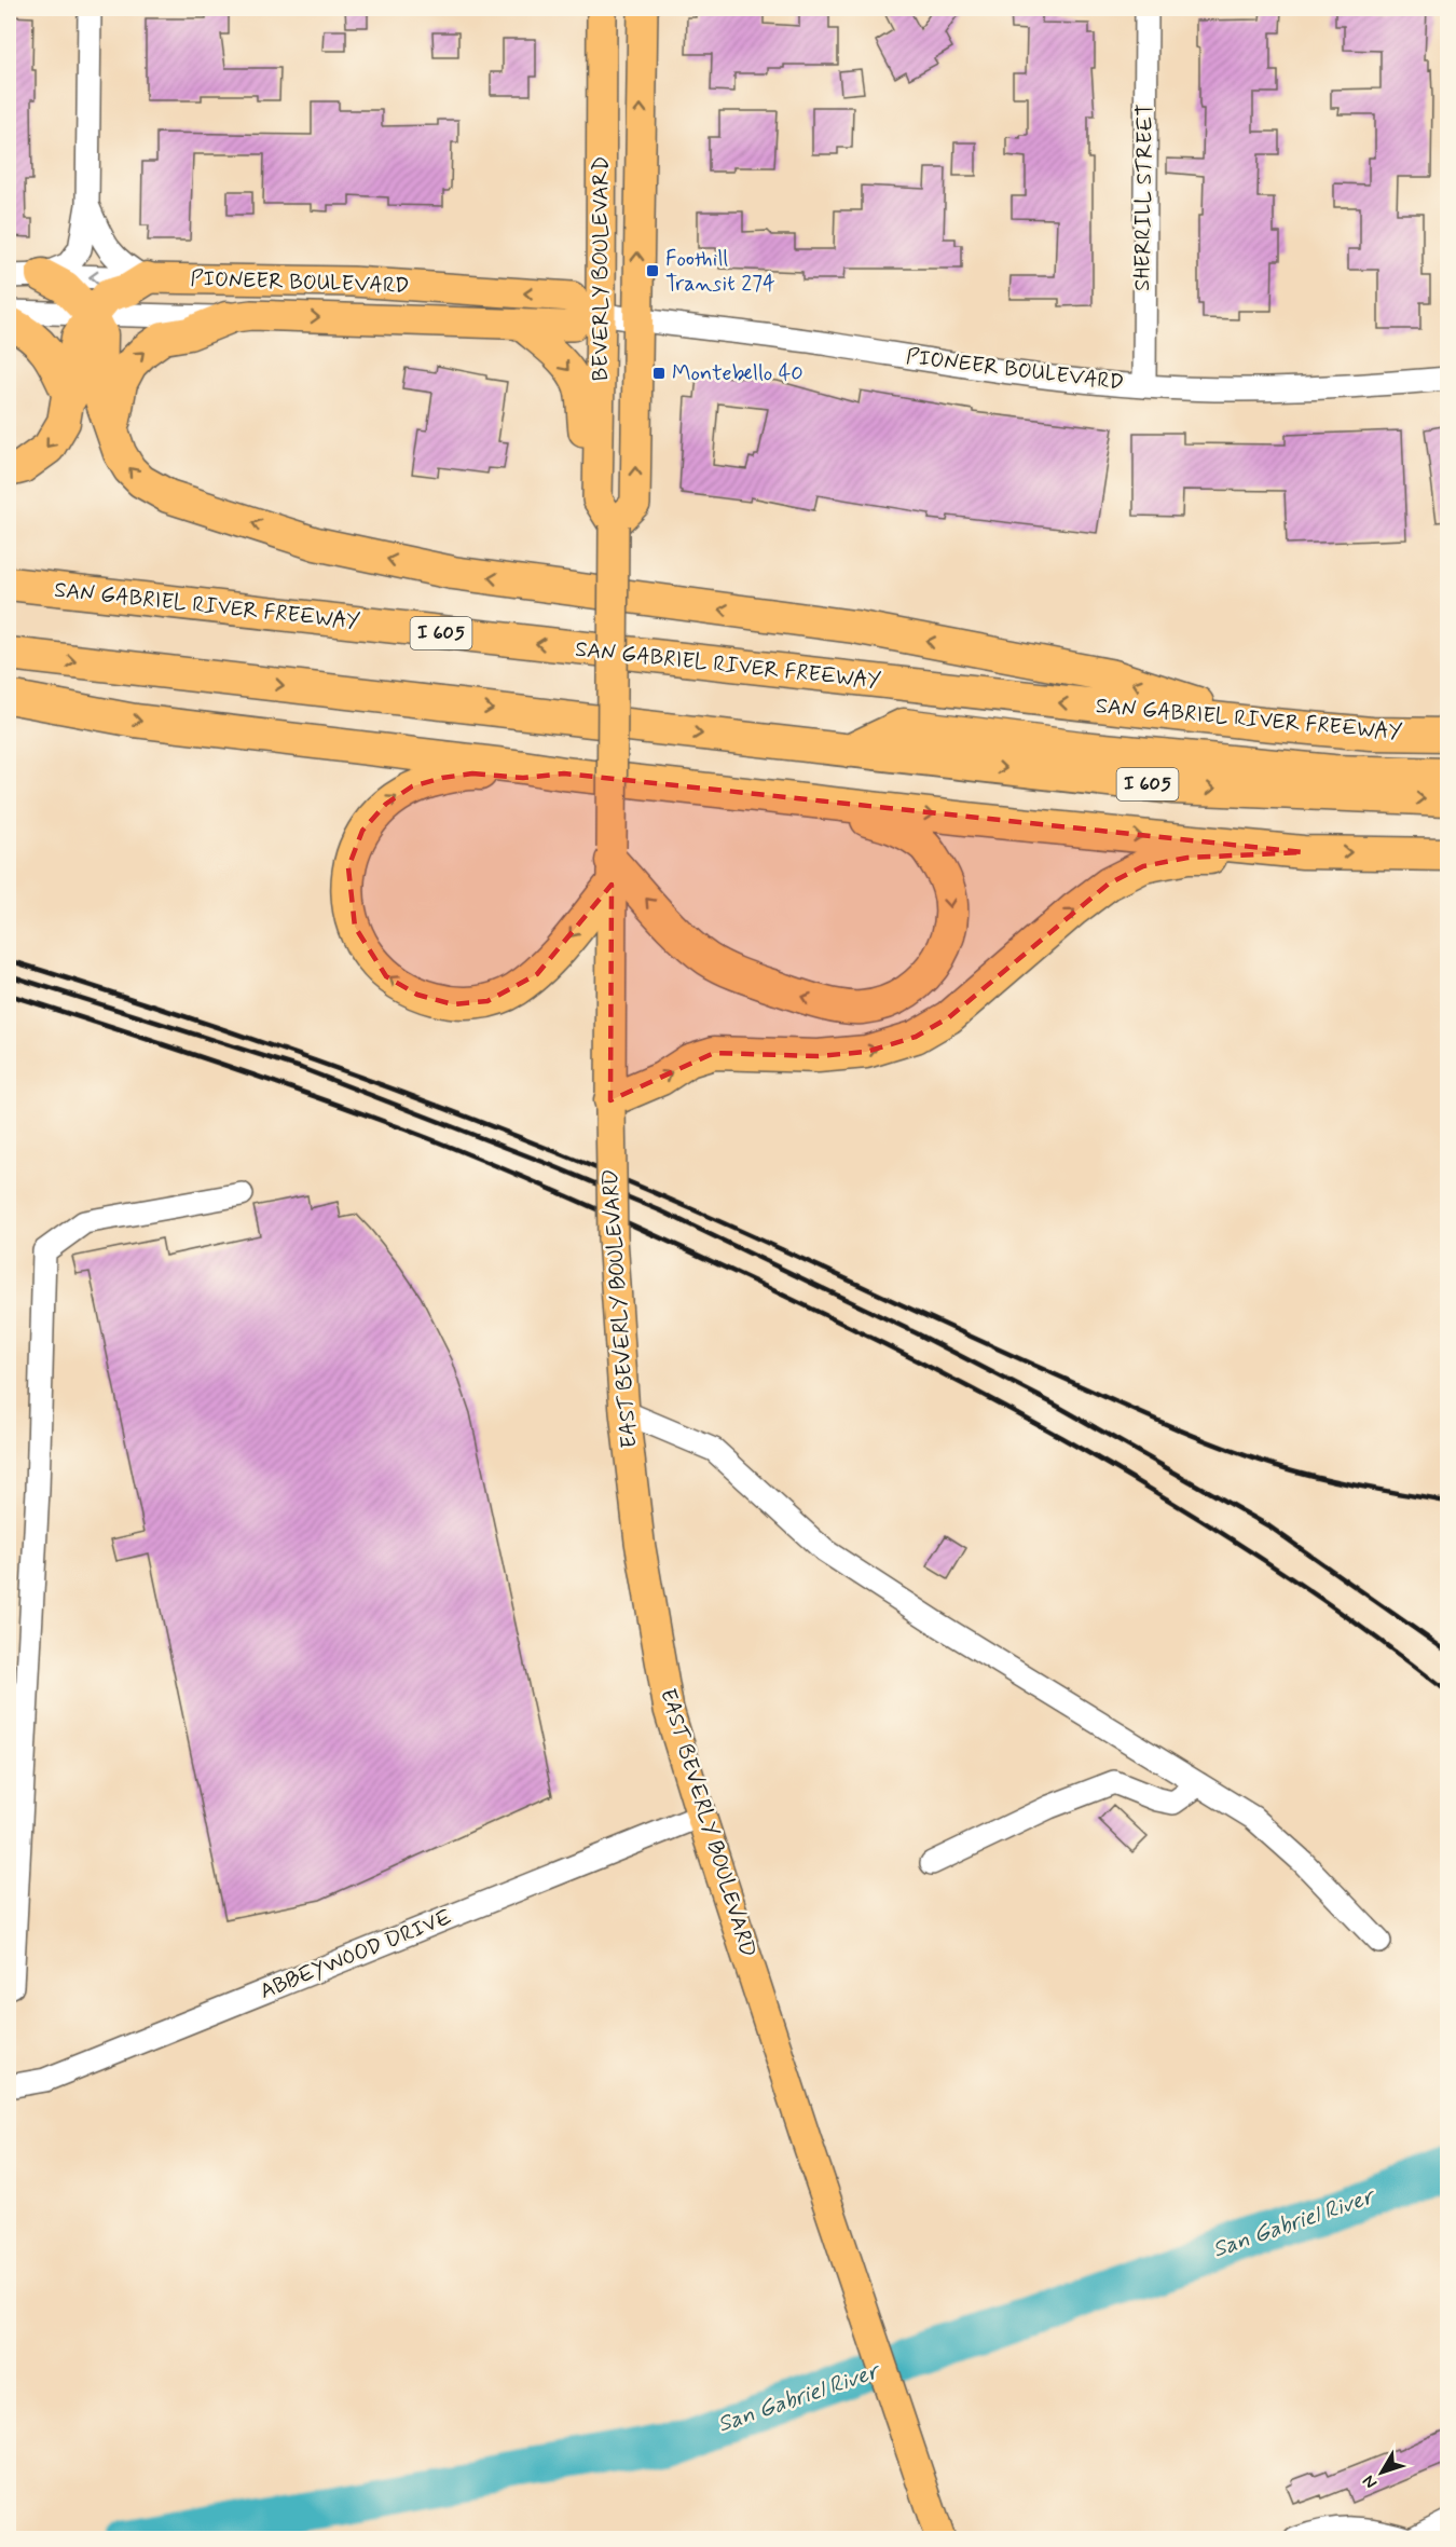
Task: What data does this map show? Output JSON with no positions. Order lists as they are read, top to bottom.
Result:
{
  "streets": {
    "highway": ["SAN GABRIEL RIVER FREEWAY", "I 605"],
    "main road": ["BEVERLY BOULEVARD", "PIONEER BOULEVARD", "EAST BEVERLY BOULEVARD"],
    "street": ["SHERRILL STREET", "ABBEYWOOD DRIVE"]
  },
  "crossings": [
    ["SHERRILL STREET", "PIONEER BOULEVARD"],
    ["BEVERLY BOULEVARD", "PIONEER BOULEVARD"],
    ["EAST BEVERLY BOULEVARD", "ABBEYWOOD DRIVE"]
  ],
  "water": ["San Gabriel River"],
  "places": {
    "transit": ["Foothill Transit 274", "Montebello 40"]
  },
  "north": "bottom left"
}
